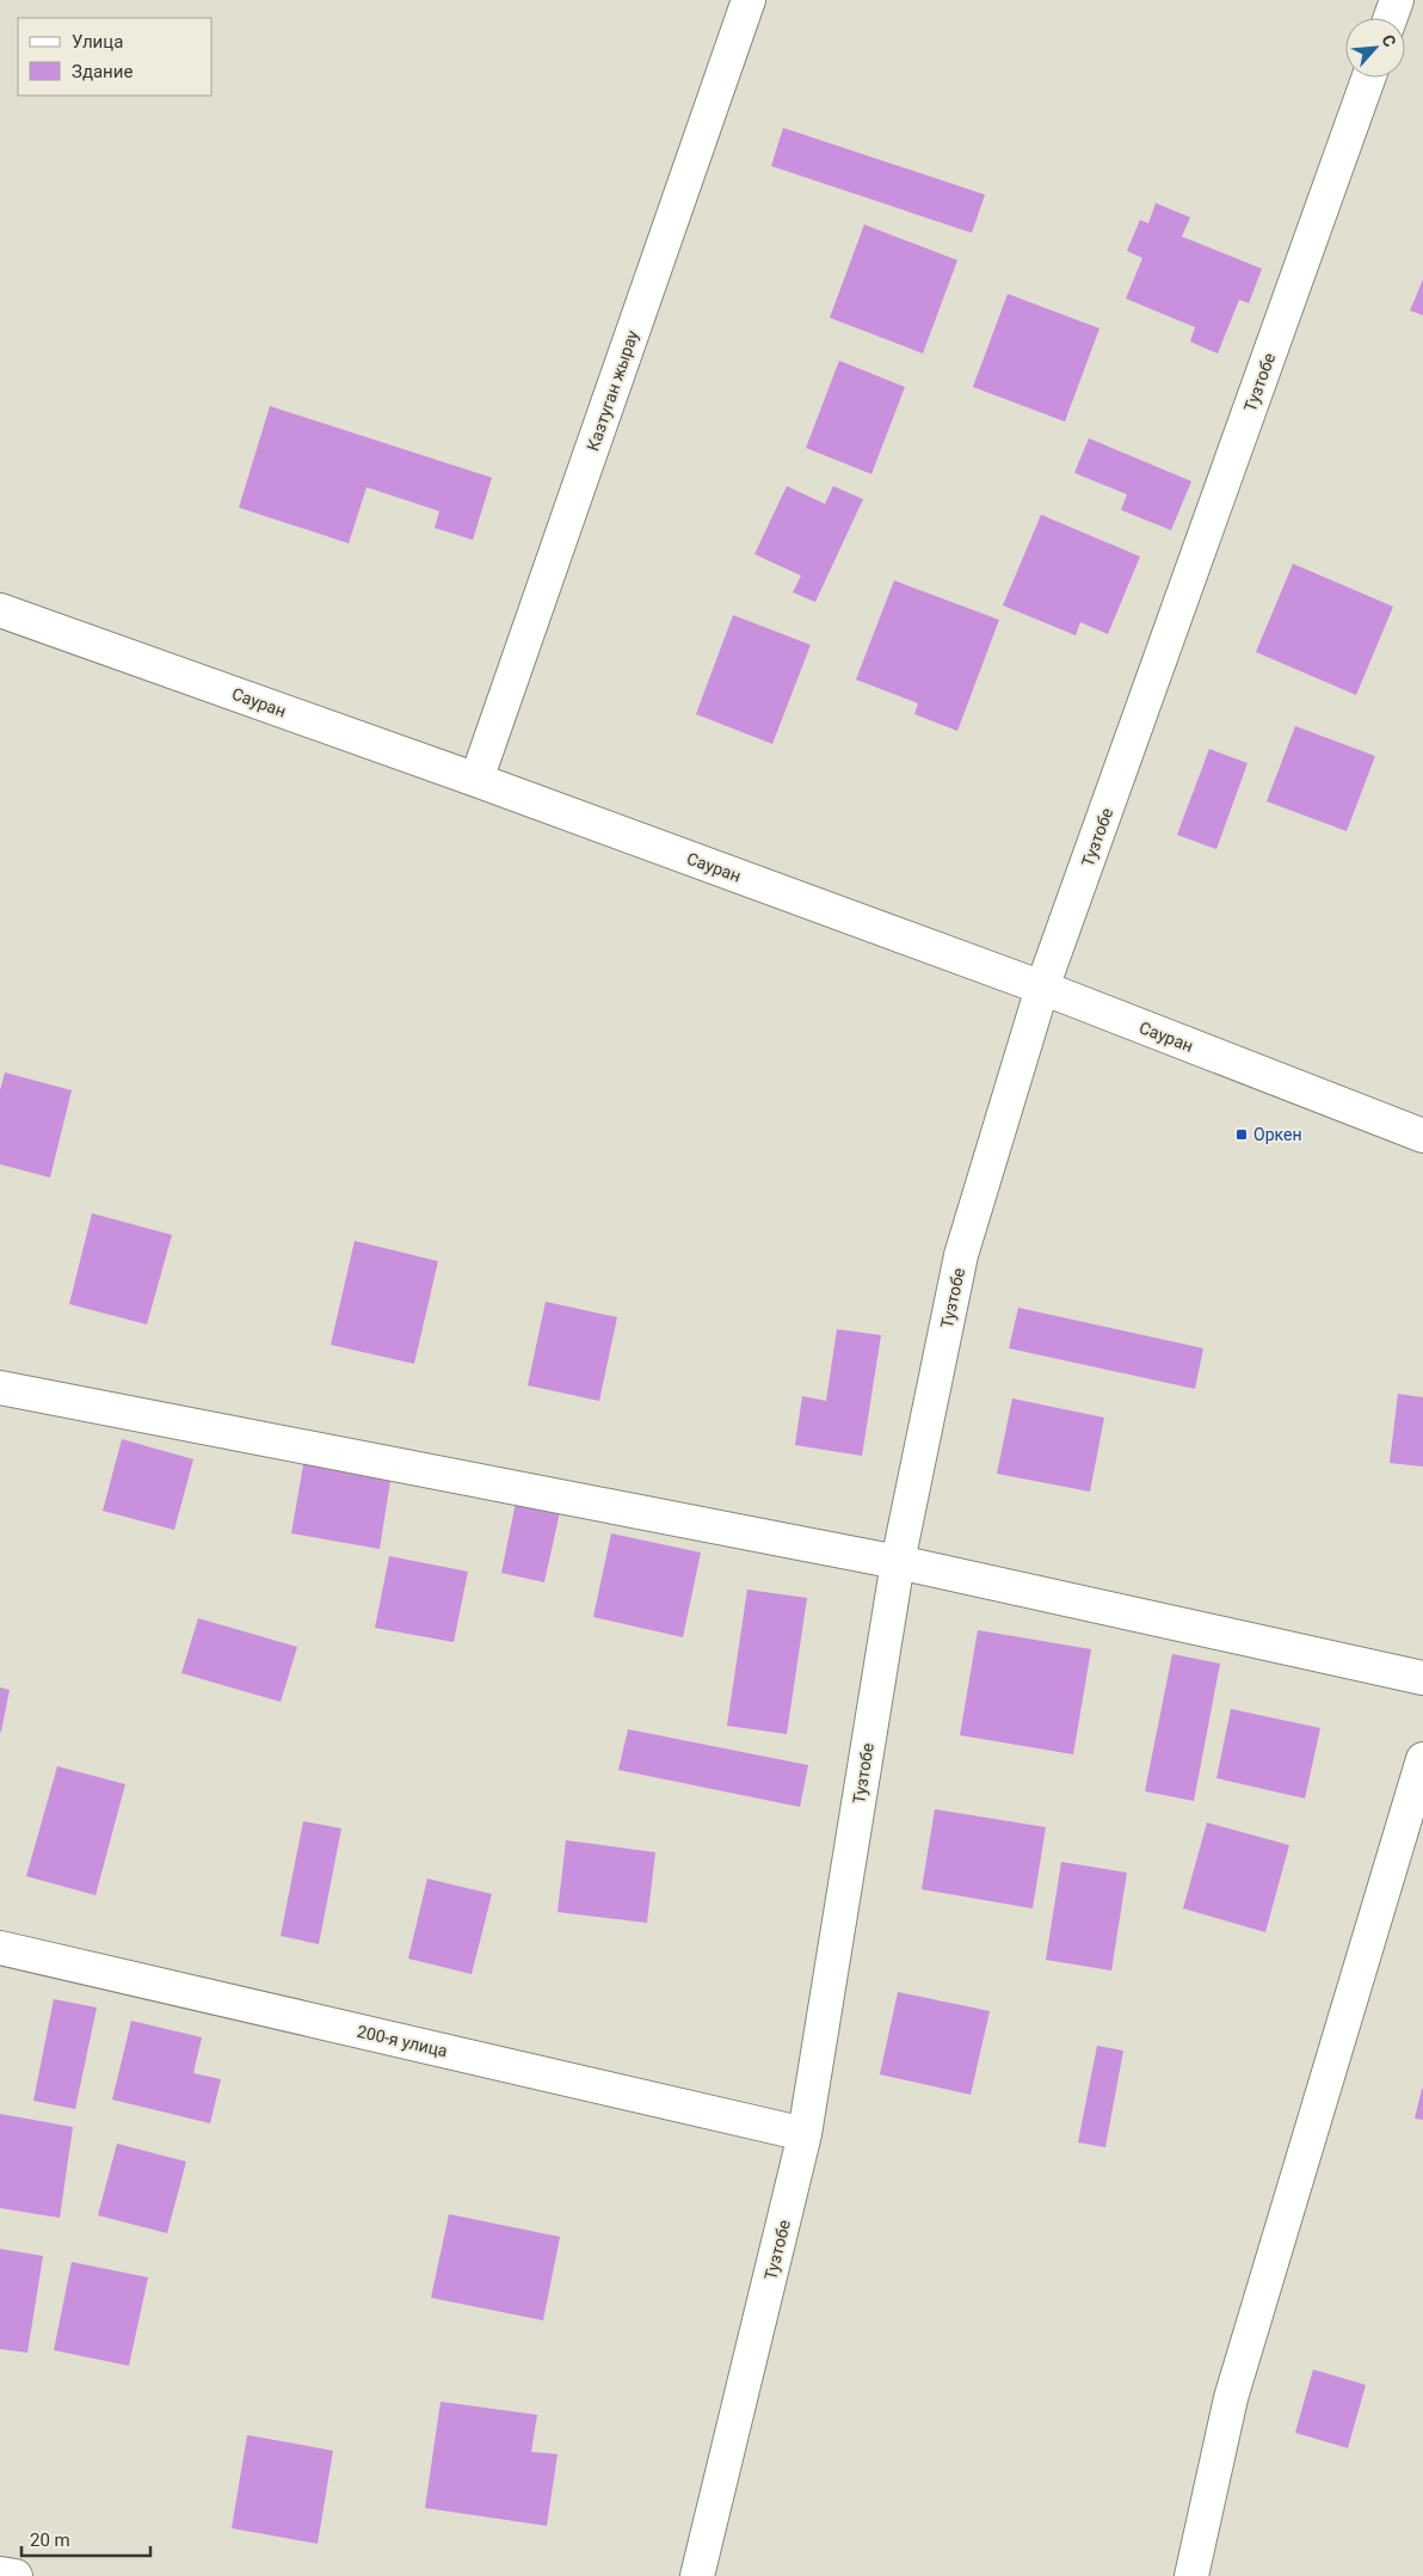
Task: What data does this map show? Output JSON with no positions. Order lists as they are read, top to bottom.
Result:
{
  "streets": {
    "street": [
      "Тузтобе",
      "Казтуган жырау",
      "Сауран",
      "200-я улица"
    ]
  },
  "crossings": [
    ["Тузтобе", "Сауран"],
    ["Тузтобе", "200-я улица"],
    ["Казтуган жырау", "Сауран"]
  ],
  "places": {
    "transit": ["Оркен"]
  },
  "legend": ["Улица", "Здание"],
  "scale_bar": "20 m",
  "north": "top right"
}
